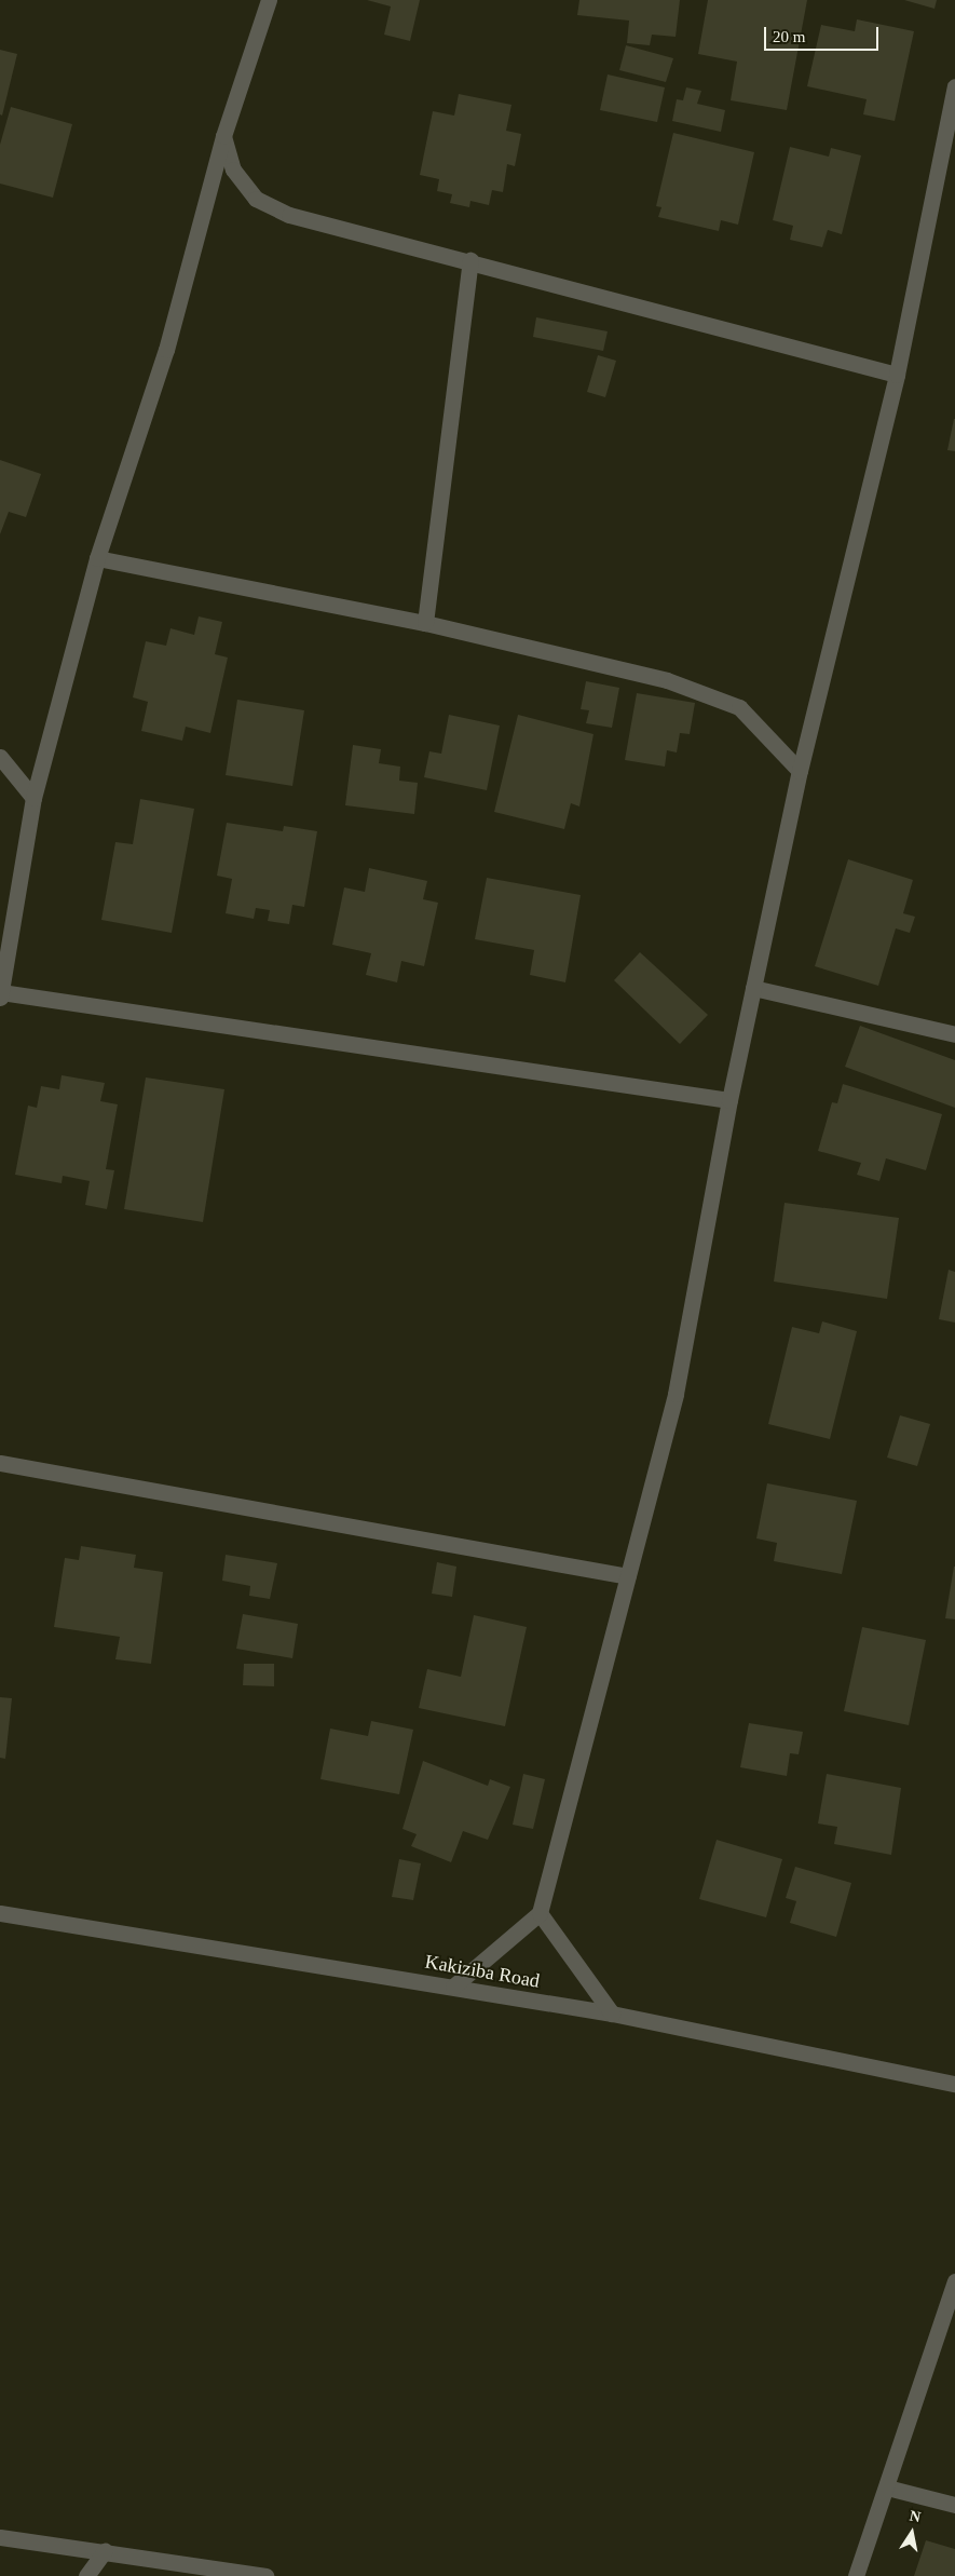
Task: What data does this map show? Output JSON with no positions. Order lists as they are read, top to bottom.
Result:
{
  "streets": {
    "street": ["Kakiziba Road"]
  },
  "scale_bar": "20 m",
  "north": "top"
}
